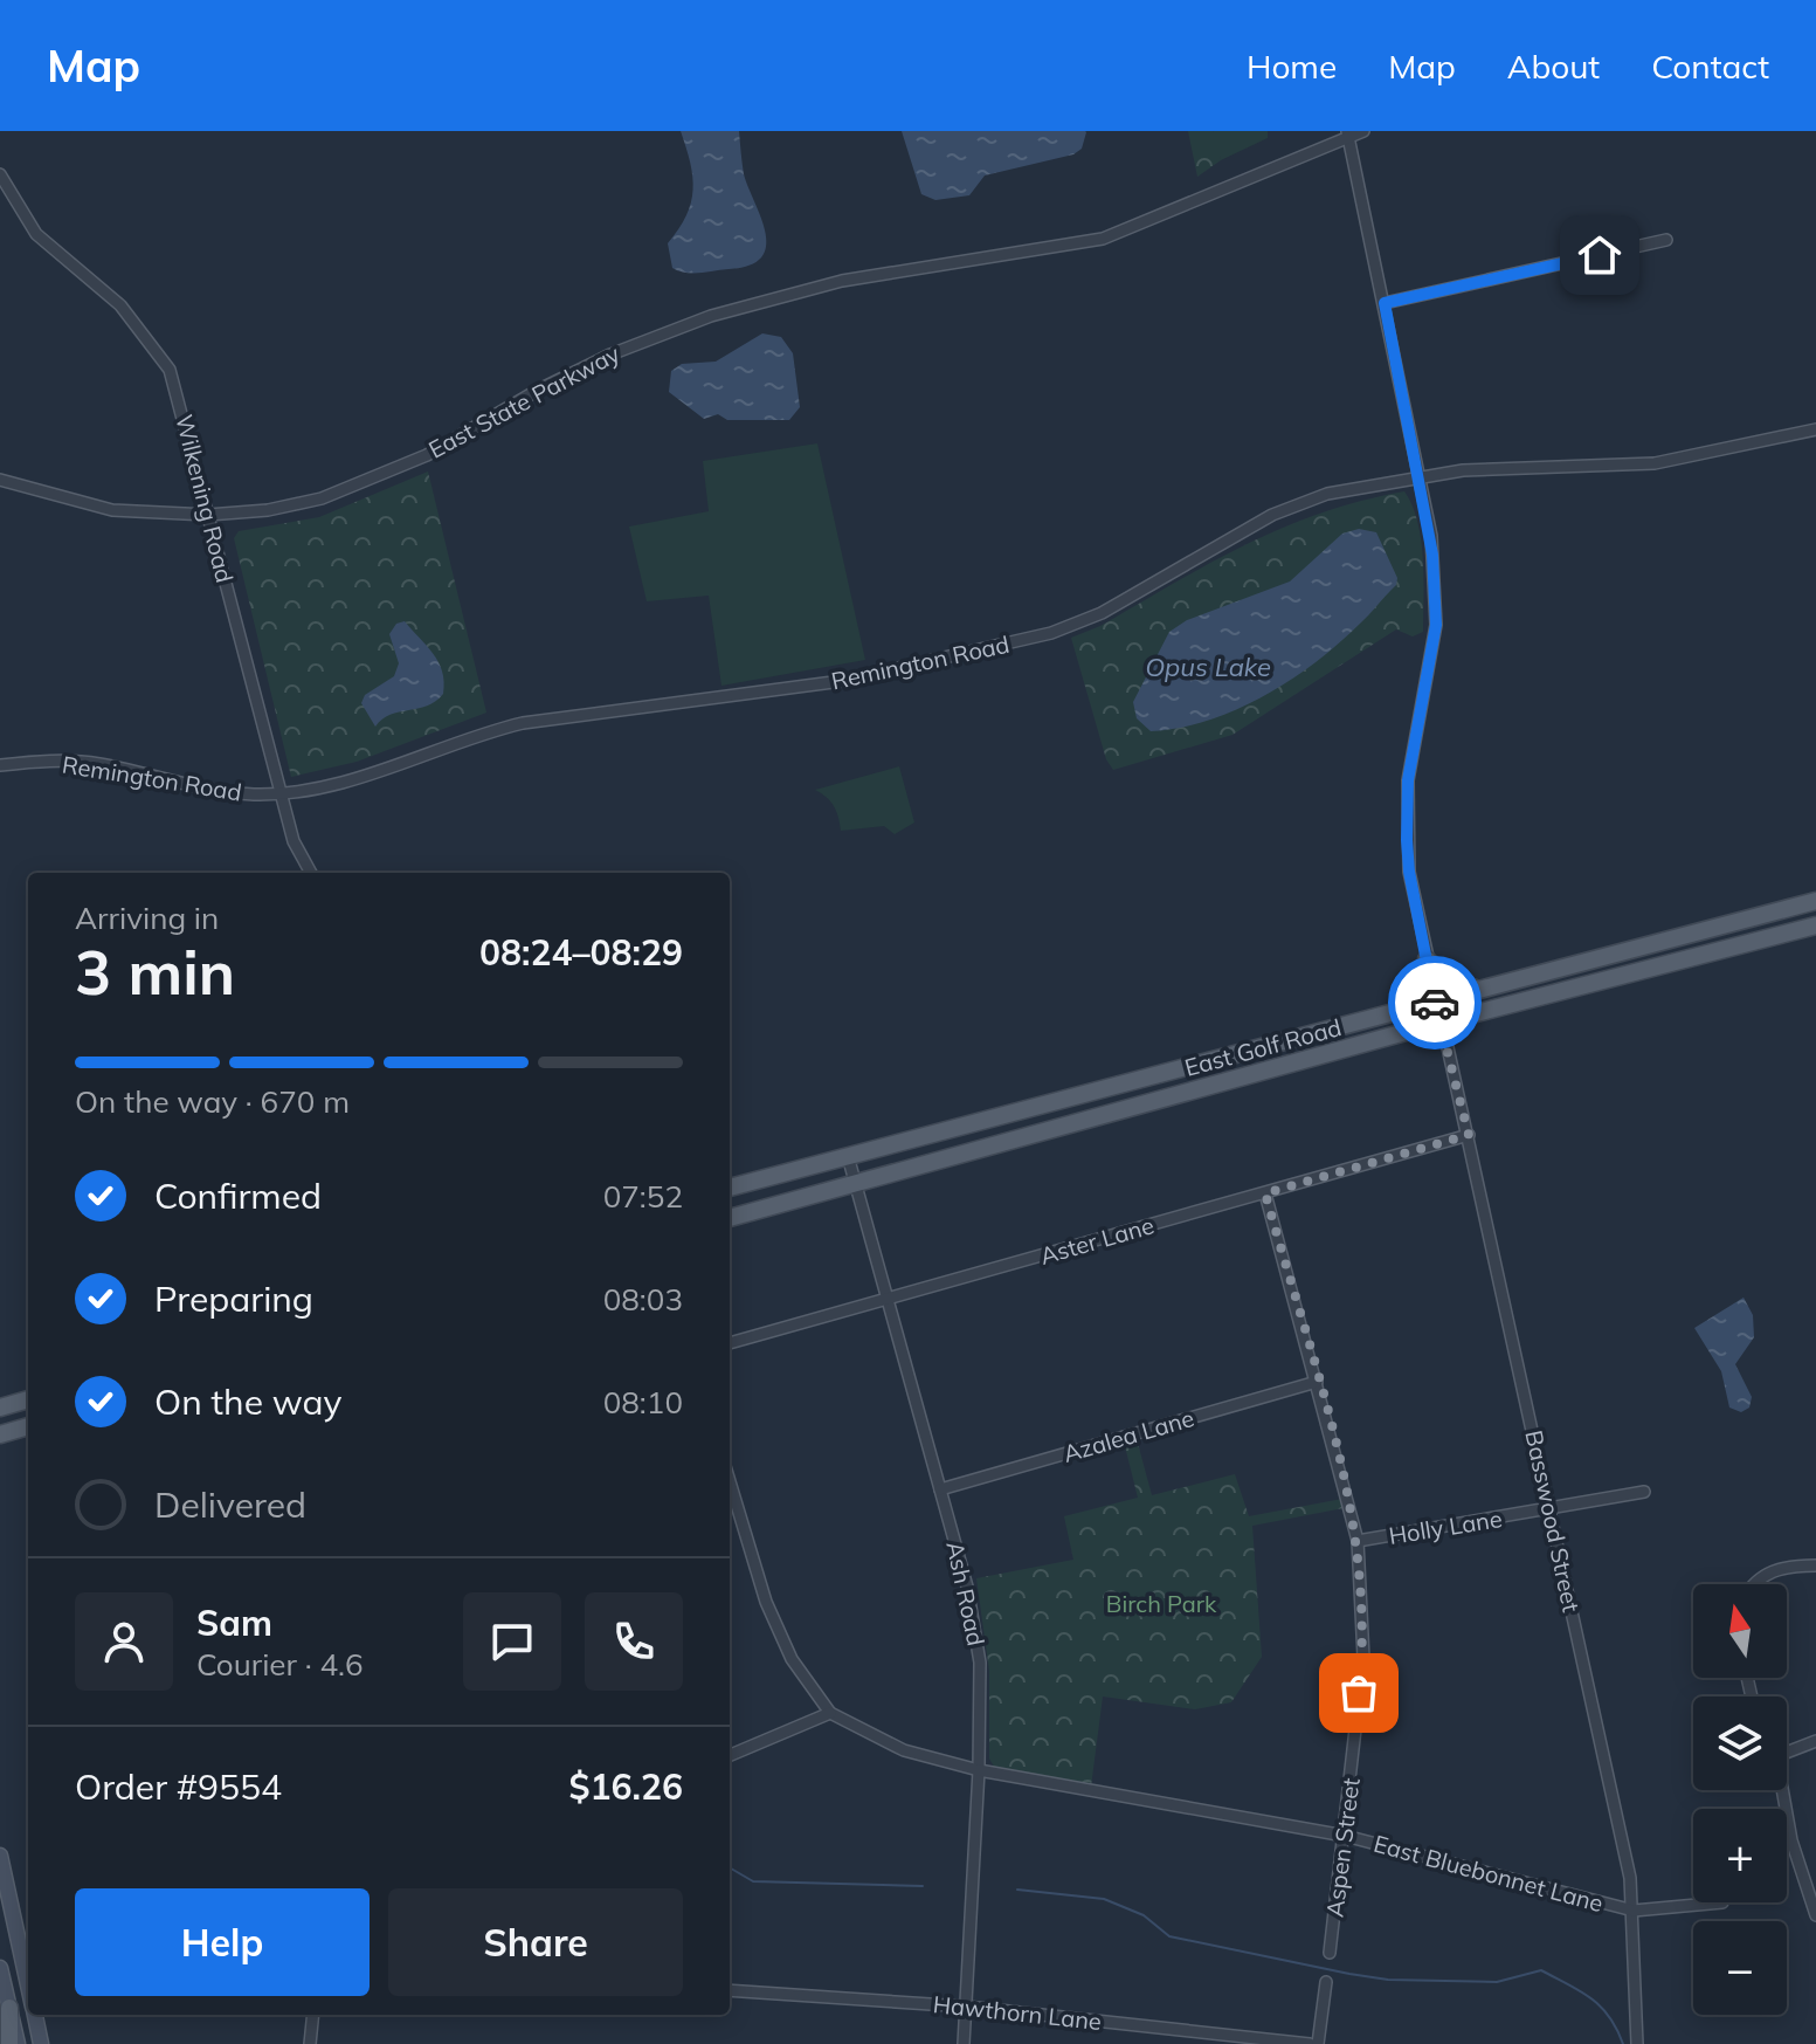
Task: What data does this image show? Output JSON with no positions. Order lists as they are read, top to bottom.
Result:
{
  "streets": {
    "main road": ["East Golf Road"],
    "street": [
      "East State Parkway",
      "Wilkening Road",
      "Remington Road",
      "Aster Lane",
      "Azalea Lane",
      "Basswood Street",
      "Holly Lane",
      "Ash Road",
      "Aspen Street",
      "East Bluebonnet Lane",
      "Hawthorn Lane"
    ]
  },
  "crossings": [
    ["East State Parkway", "Wilkening Road"],
    ["East State Parkway", "Basswood Street"],
    ["Wilkening Road", "Remington Road"],
    ["Remington Road", "Basswood Street"],
    ["East Golf Road", "Basswood Street"],
    ["East Golf Road", "Ash Road"],
    ["Aster Lane", "Basswood Street"],
    ["Aster Lane", "Ash Road"],
    ["Aster Lane", "Aspen Street"],
    ["Azalea Lane", "Ash Road"],
    ["Azalea Lane", "Aspen Street"],
    ["Basswood Street", "Holly Lane"],
    ["Basswood Street", "East Bluebonnet Lane"],
    ["Holly Lane", "Aspen Street"],
    ["Ash Road", "East Bluebonnet Lane"],
    ["Ash Road", "Hawthorn Lane"],
    ["Aspen Street", "East Bluebonnet Lane"]
  ],
  "water": ["Opus Lake"],
  "parks": ["Birch Park"],
  "north": "top",
  "page": {
    "header": "Map",
    "nav": [
      "Home",
      "Map",
      "About",
      "Contact"
    ],
    "heading": ["3 min", "Arriving in", "08:24–08:29"],
    "panel": [
      "Sam",
      "Courier · 4.6",
      "Order #9554",
      "$16.26"
    ],
    "bar": "On the way · 670 m",
    "list": [
      ["Confirmed", "07:52"],
      ["Preparing", "08:03"],
      ["On the way", "08:10"],
      "Delivered"
    ],
    "map_buttons": ["+", "−"],
    "buttons": ["Help", "Share"]
  }
}
